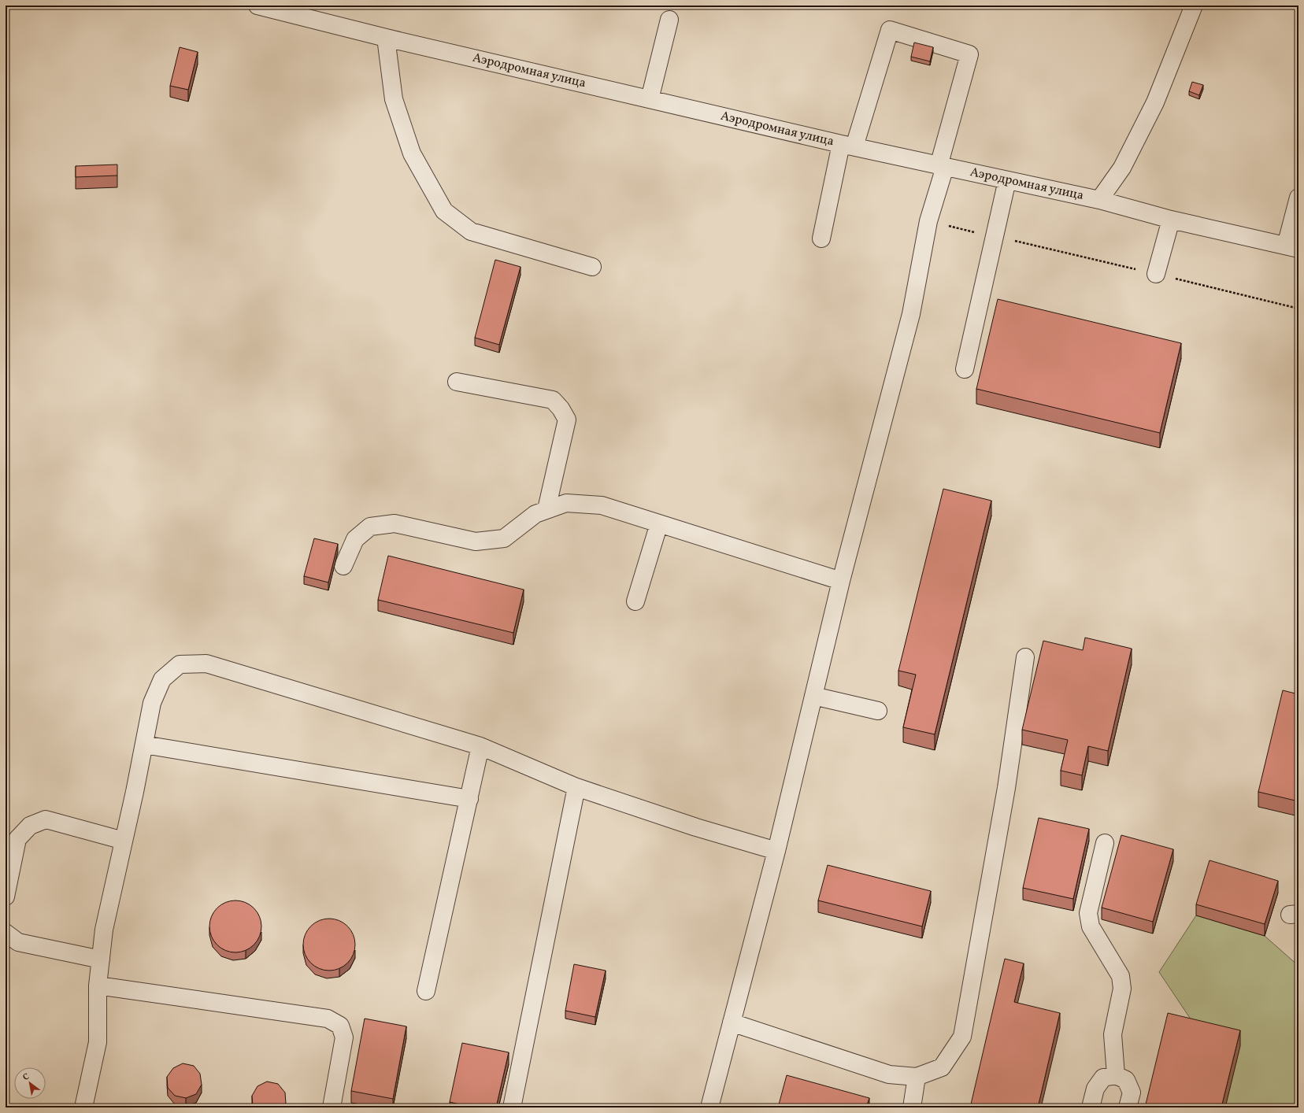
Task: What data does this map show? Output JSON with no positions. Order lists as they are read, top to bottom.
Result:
{
  "streets": {
    "street": ["Аэродромная улица"]
  },
  "north": "top left"
}
